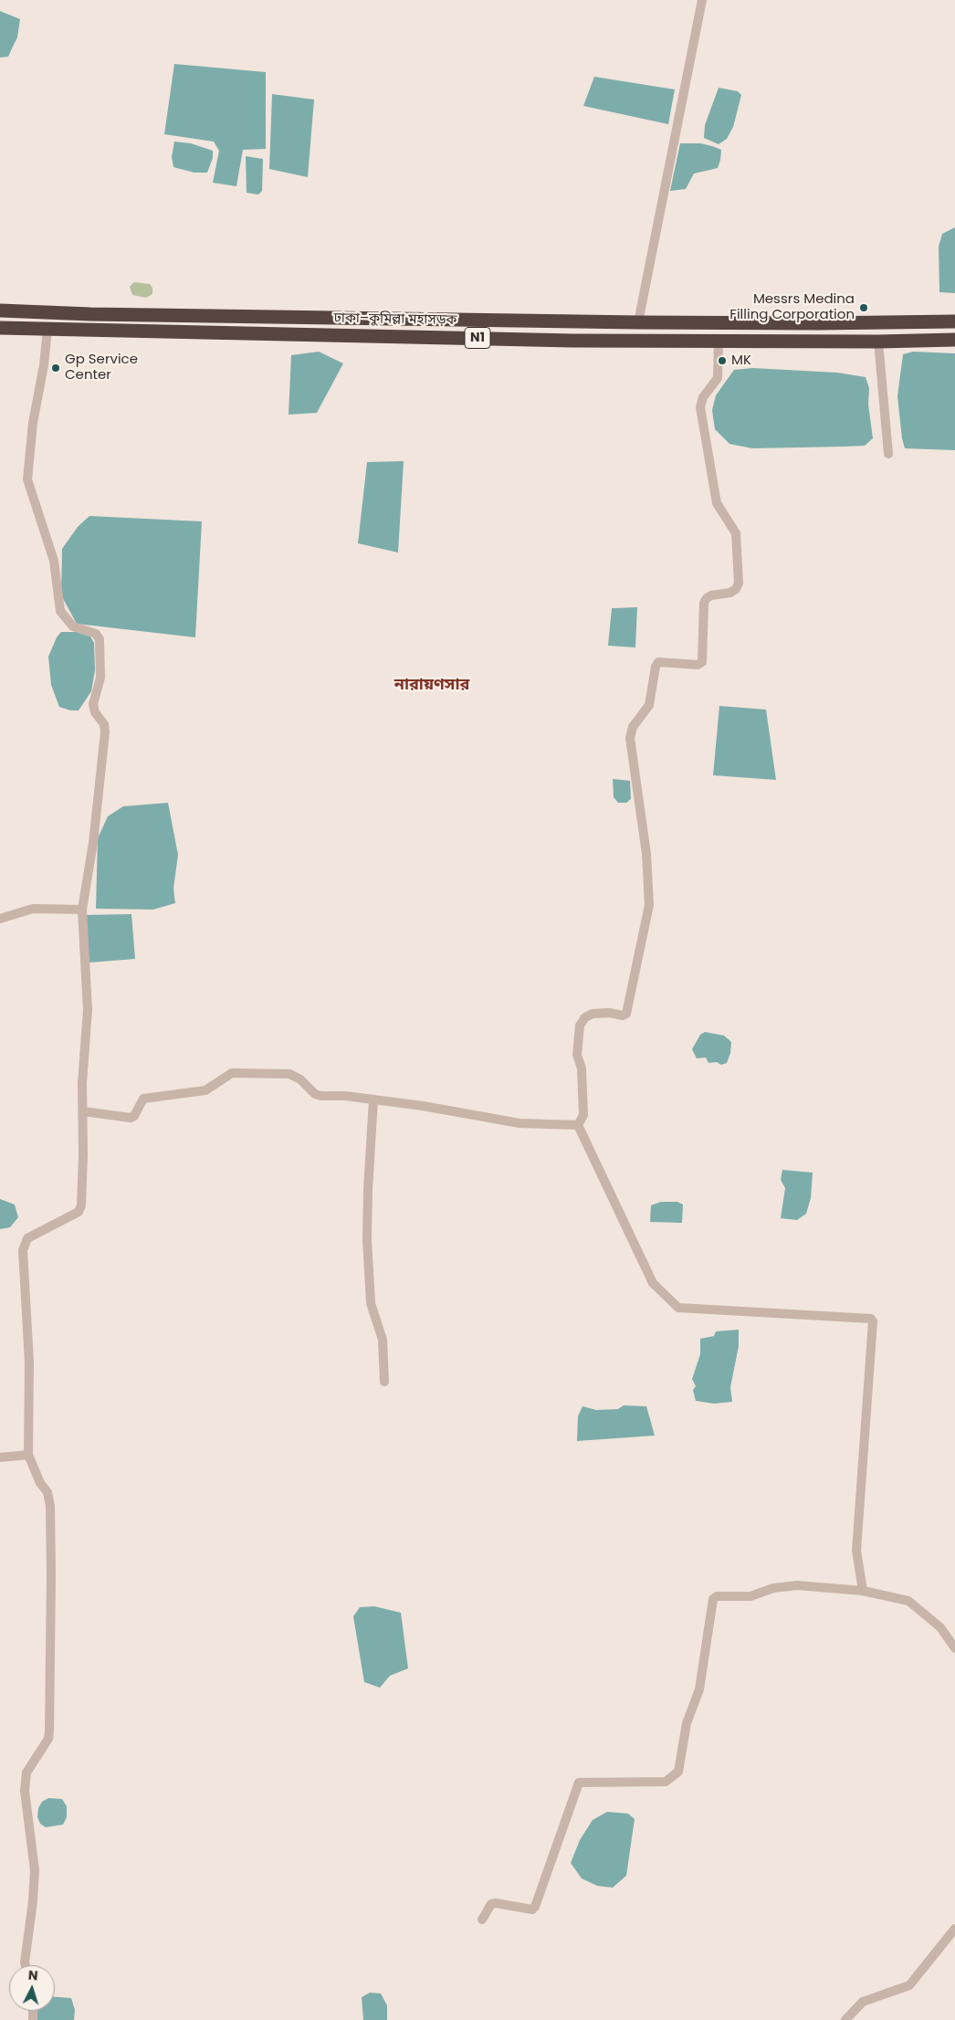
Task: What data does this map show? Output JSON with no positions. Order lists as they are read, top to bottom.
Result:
{
  "streets": {
    "highway": ["ঢাকা–কুমিল্লা মহাসড়ক", "N1"]
  },
  "districts": ["নারায়ণসার"],
  "places": ["Messrs Medina Filling Corporation", "MK", "Gp Service Center"],
  "north": "top"
}
